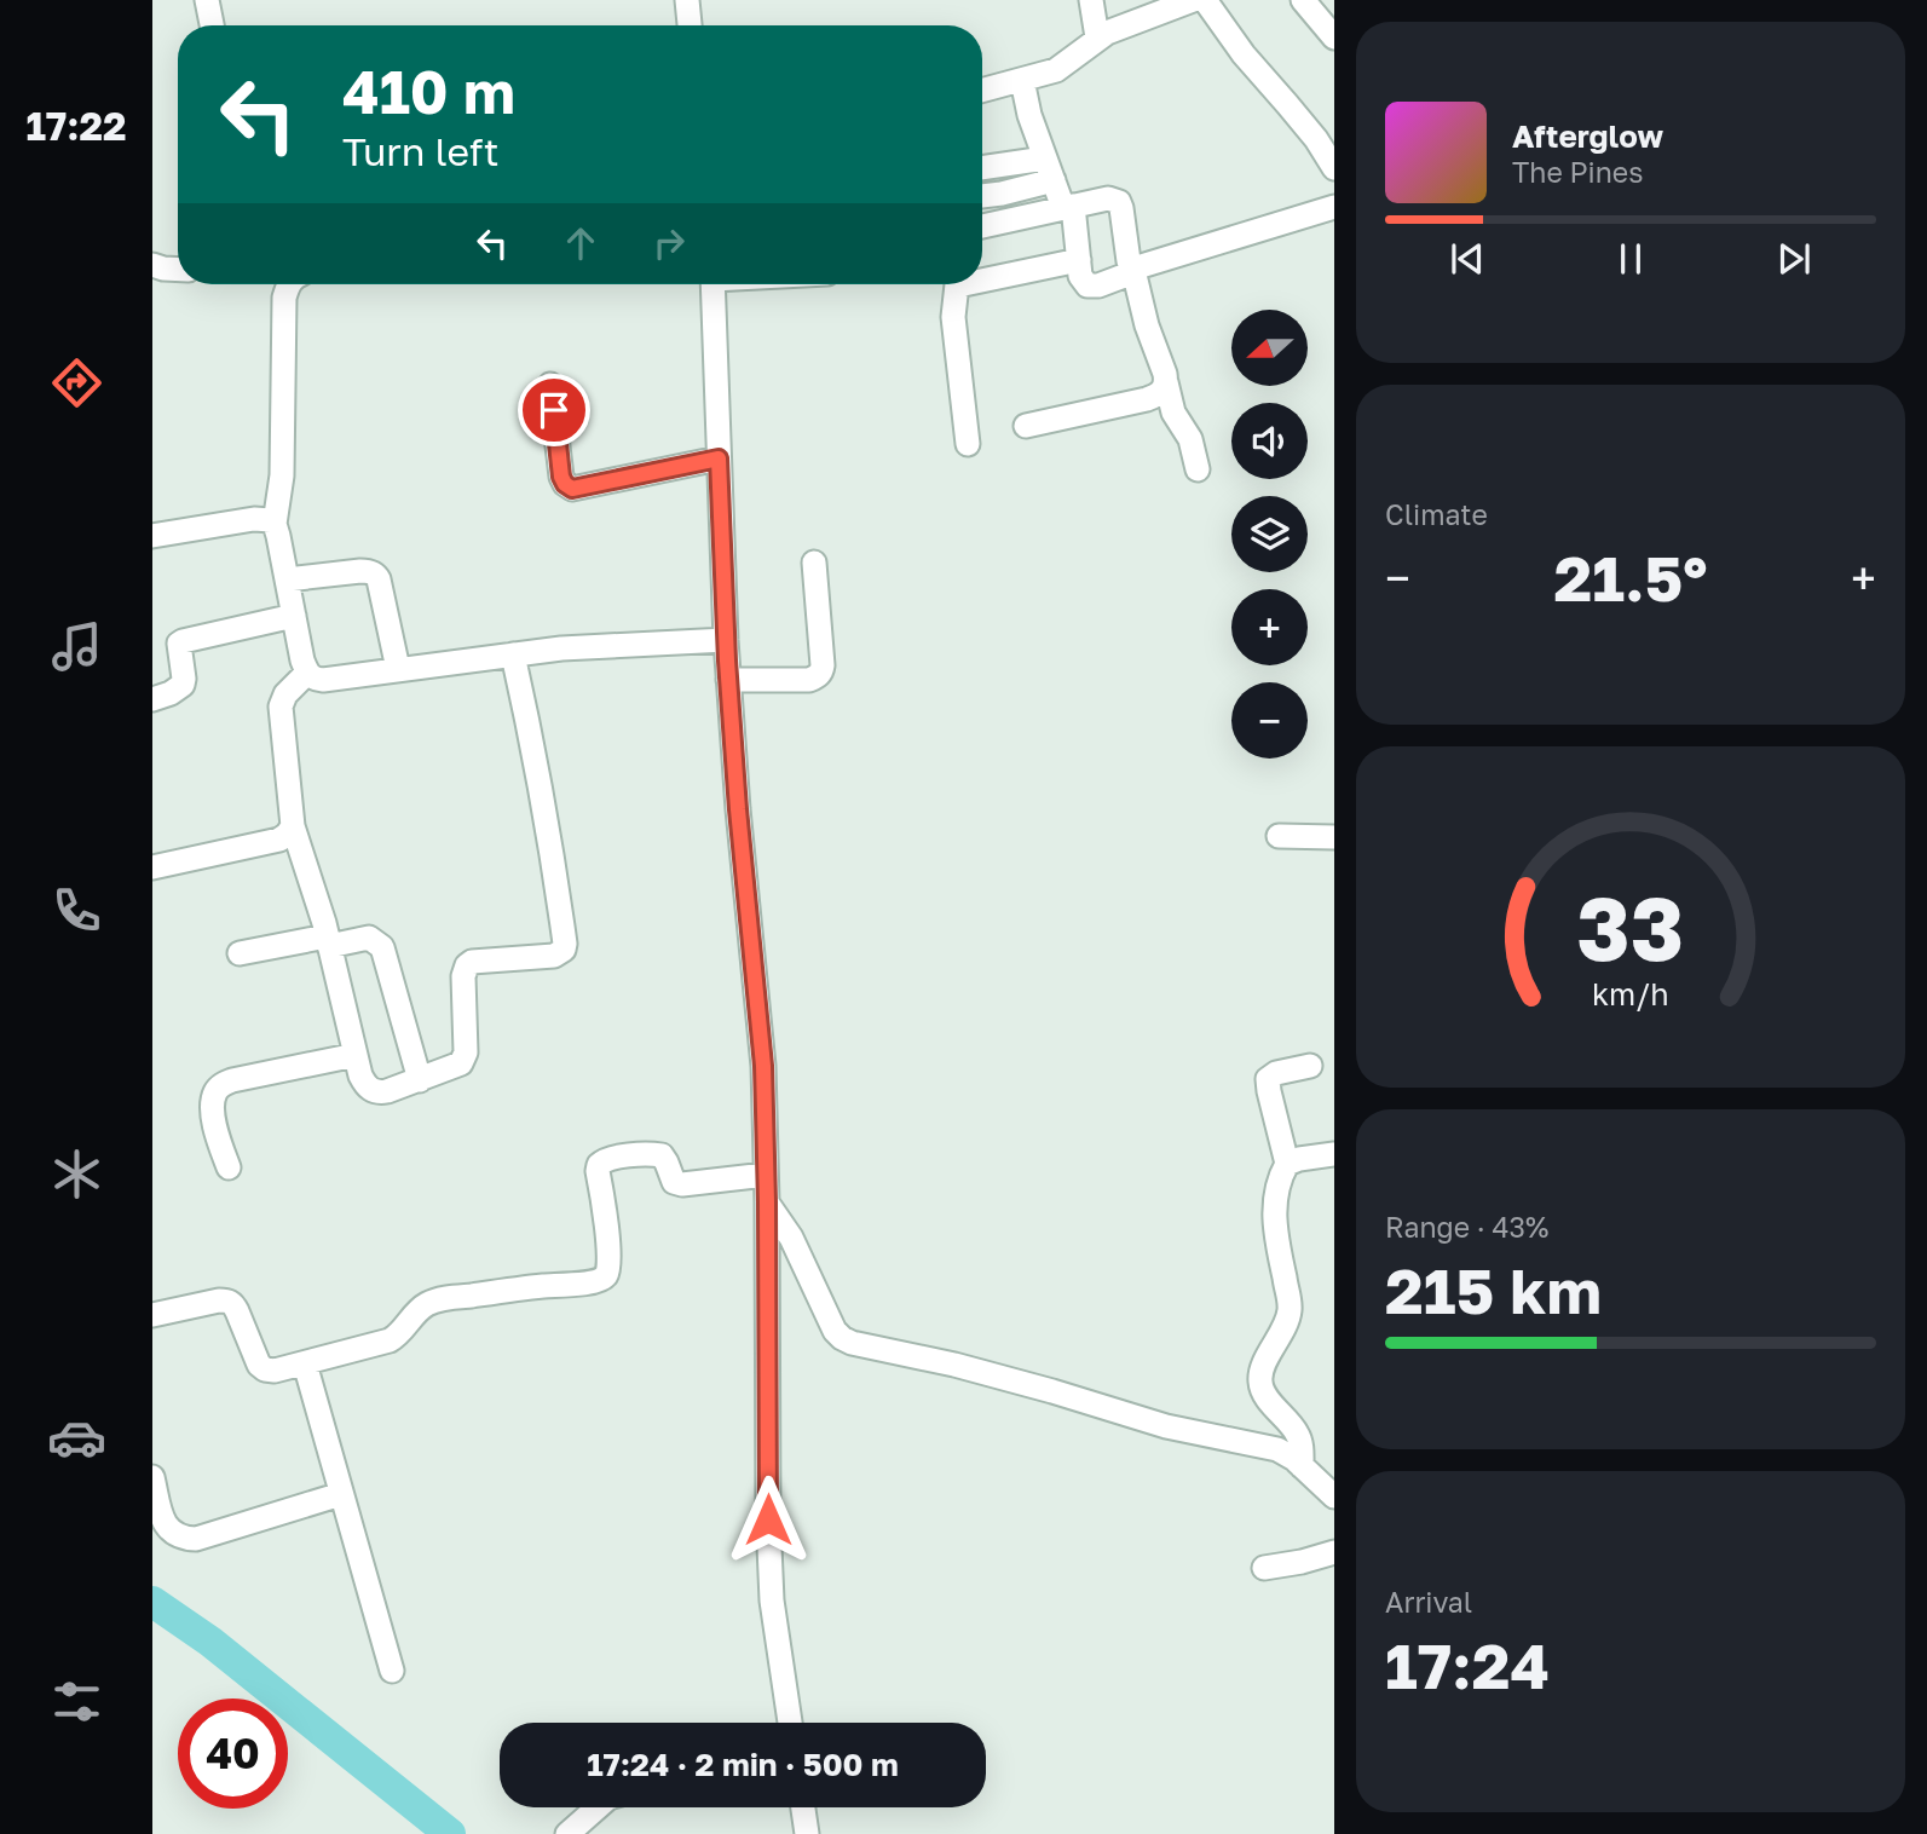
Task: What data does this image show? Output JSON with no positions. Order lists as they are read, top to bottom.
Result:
{
  "north": "left",
  "page": {
    "tabs": "17:22",
    "turn": ["410 m", "Turn left"],
    "song": ["Afterglow", "The Pines"],
    "map_buttons": ["+", "−"],
    "tile": [
      "Climate",
      ["Range · 43%", "215 km"],
      ["Arrival", "17:24"]
    ],
    "heat": ["−", "21.5°", "+"],
    "limit": "40",
    "trip": "17:24 · 2 min · 500 m",
    "gauge": ["33", "km/h"]
  }
}
